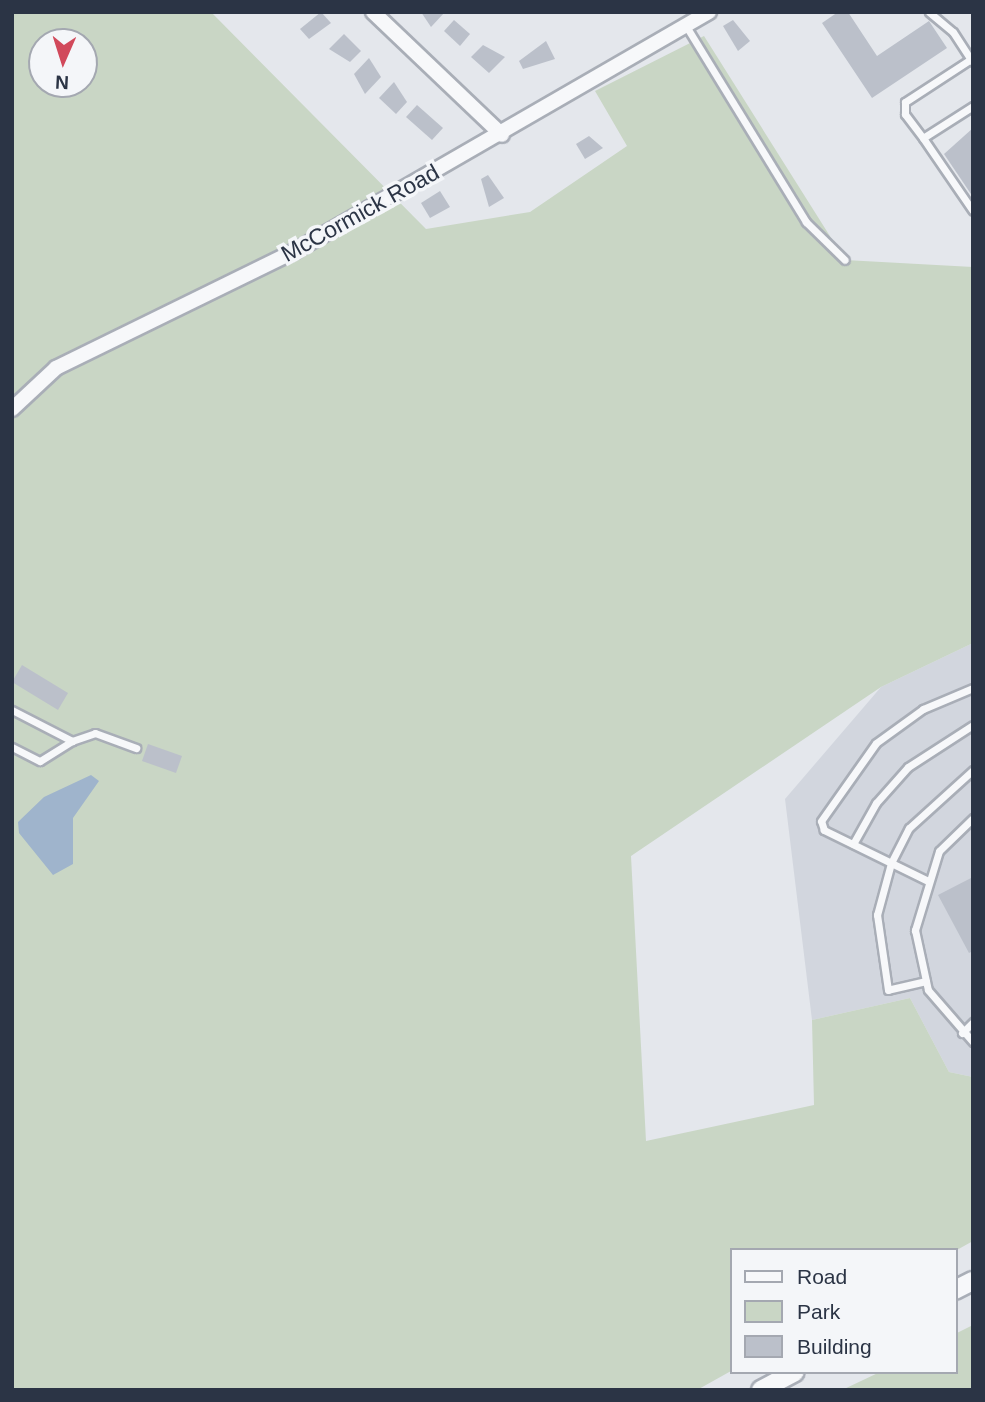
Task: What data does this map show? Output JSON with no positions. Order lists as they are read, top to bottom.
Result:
{
  "streets": {
    "street": ["McCormick Road"]
  },
  "legend": ["Road", "Park", "Building"],
  "north": "bottom"
}
